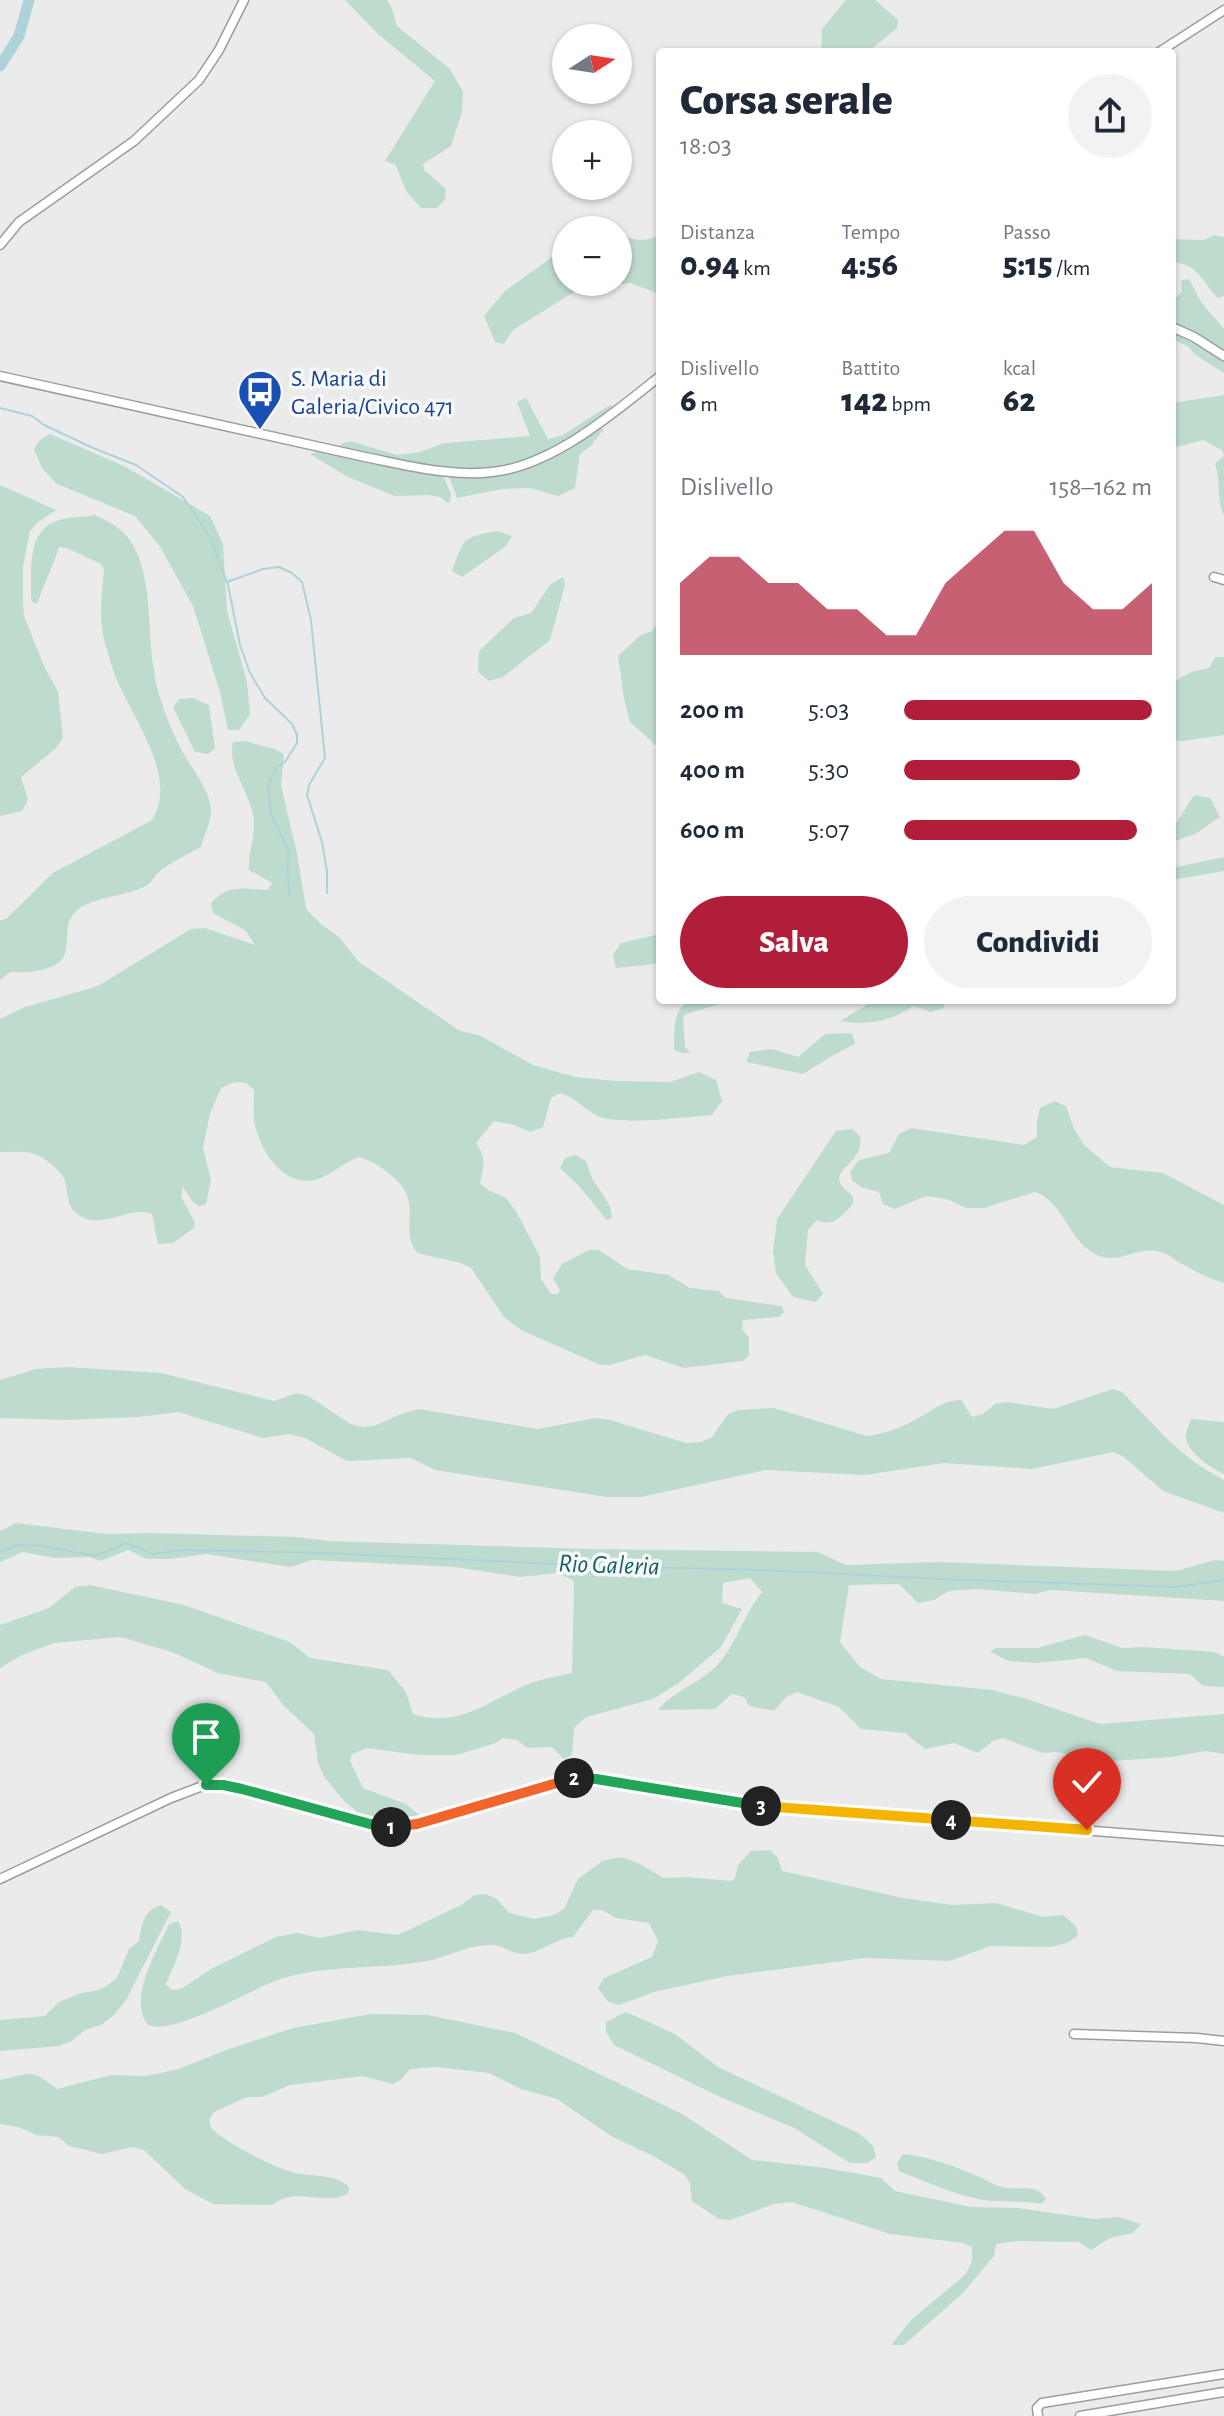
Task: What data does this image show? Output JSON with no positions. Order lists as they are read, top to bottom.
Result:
{
  "water": ["Rio Galeria"],
  "places": {
    "bus stop": ["S. Maria di Galeria/Civico 471"]
  },
  "north": "right",
  "page": {
    "map_buttons": ["+", "−"],
    "heading": ["Corsa serale", "18:03"],
    "stats": [
      ["Distanza", "0.94 km"],
      ["Tempo", "4:56"],
      ["Passo", "5:15 /km"],
      ["Dislivello", "6 m"],
      ["Battito", "142 bpm"],
      ["kcal", "62"]
    ],
    "chart": ["Dislivello", "158–162 m"],
    "list": [
      {
        "name": "200 m",
        "note": "5:03"
      },
      {
        "name": "400 m",
        "note": "5:30"
      },
      {
        "name": "600 m",
        "note": "5:07"
      }
    ],
    "buttons": ["Salva", "Condividi"],
    "pins": [
      "2",
      "3",
      "4",
      "1"
    ]
  }
}
